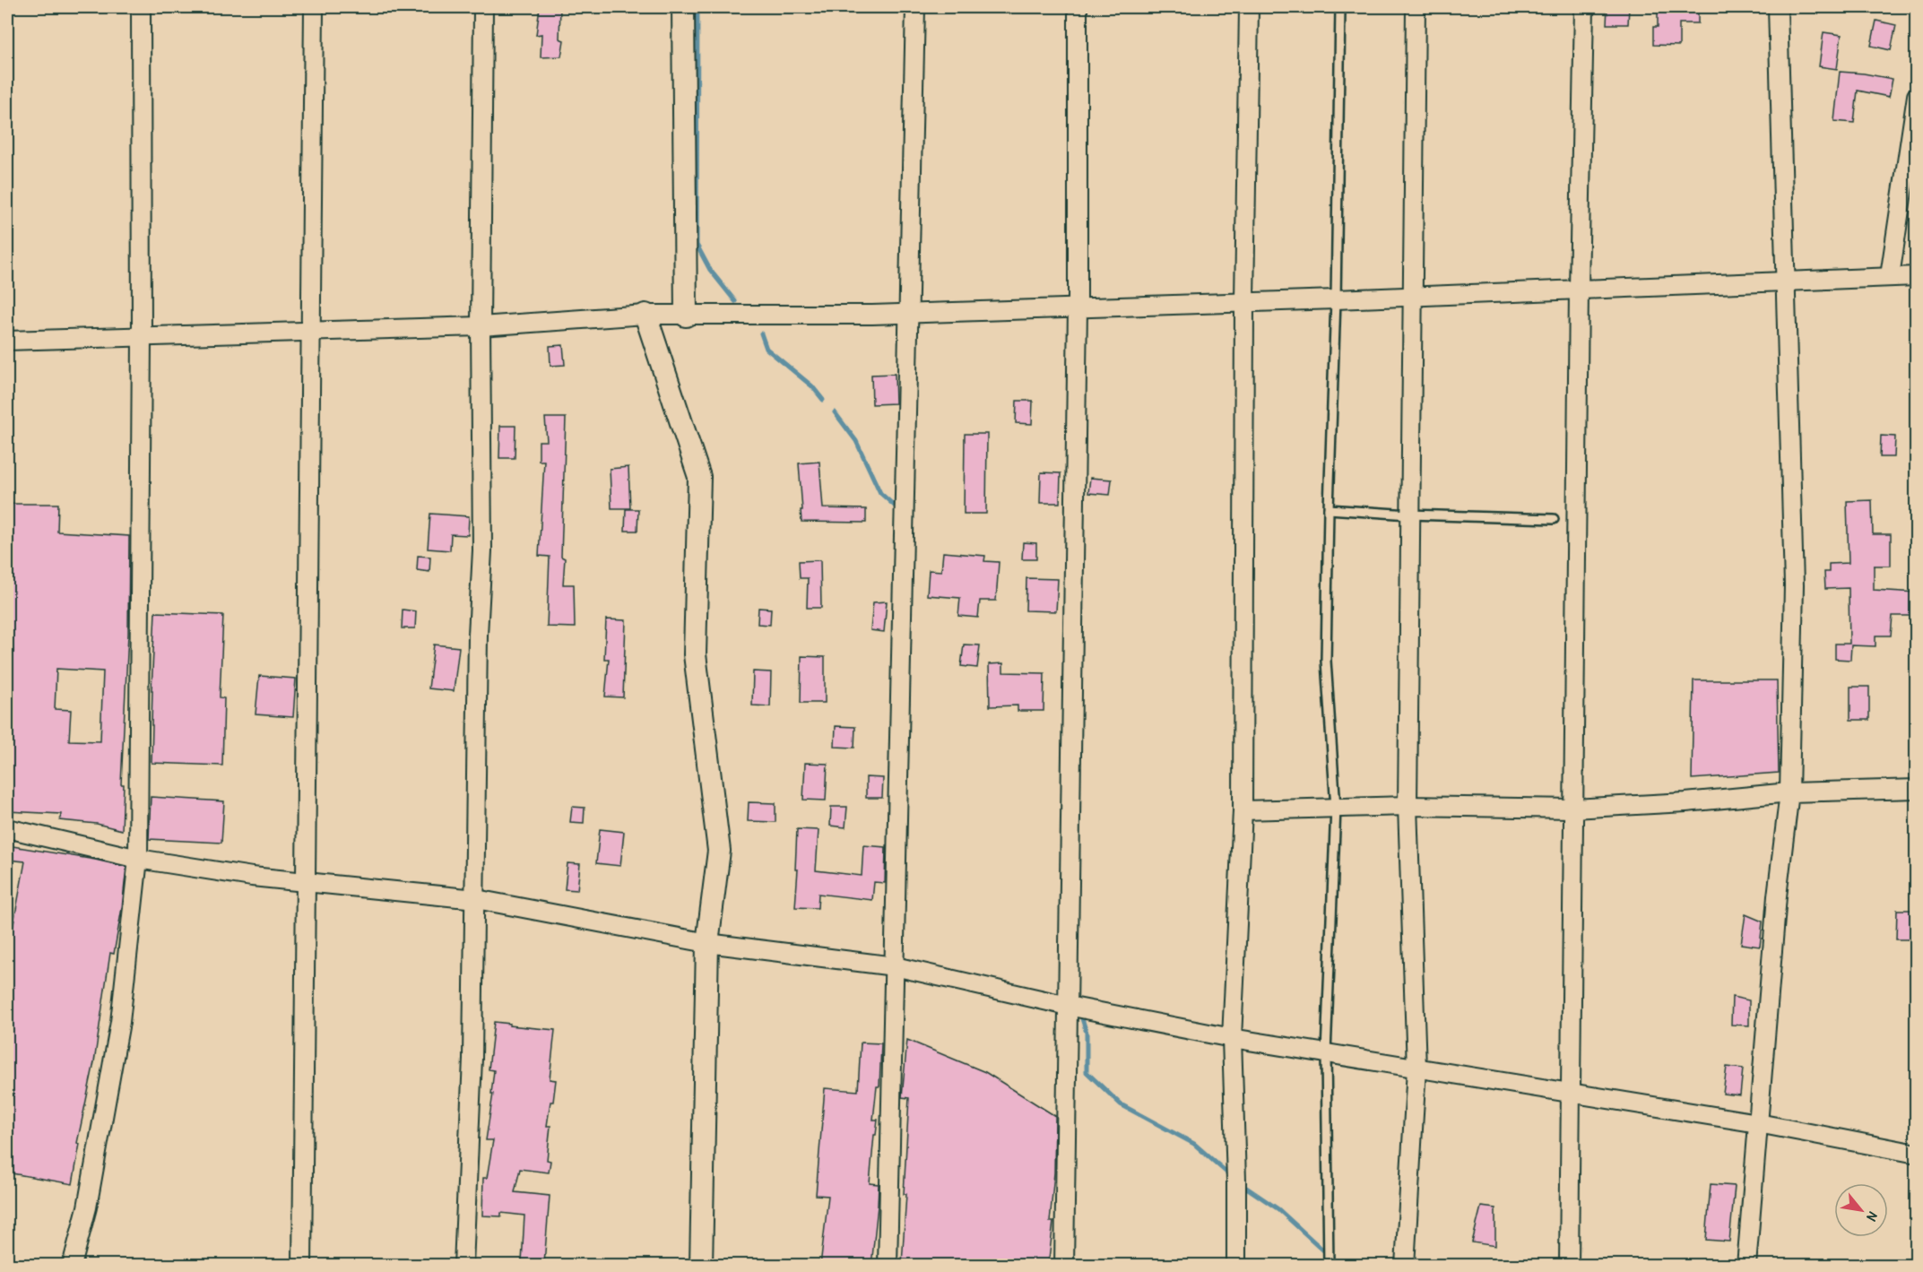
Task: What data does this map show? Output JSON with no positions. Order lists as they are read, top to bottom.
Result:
{
  "north": "bottom right"
}
